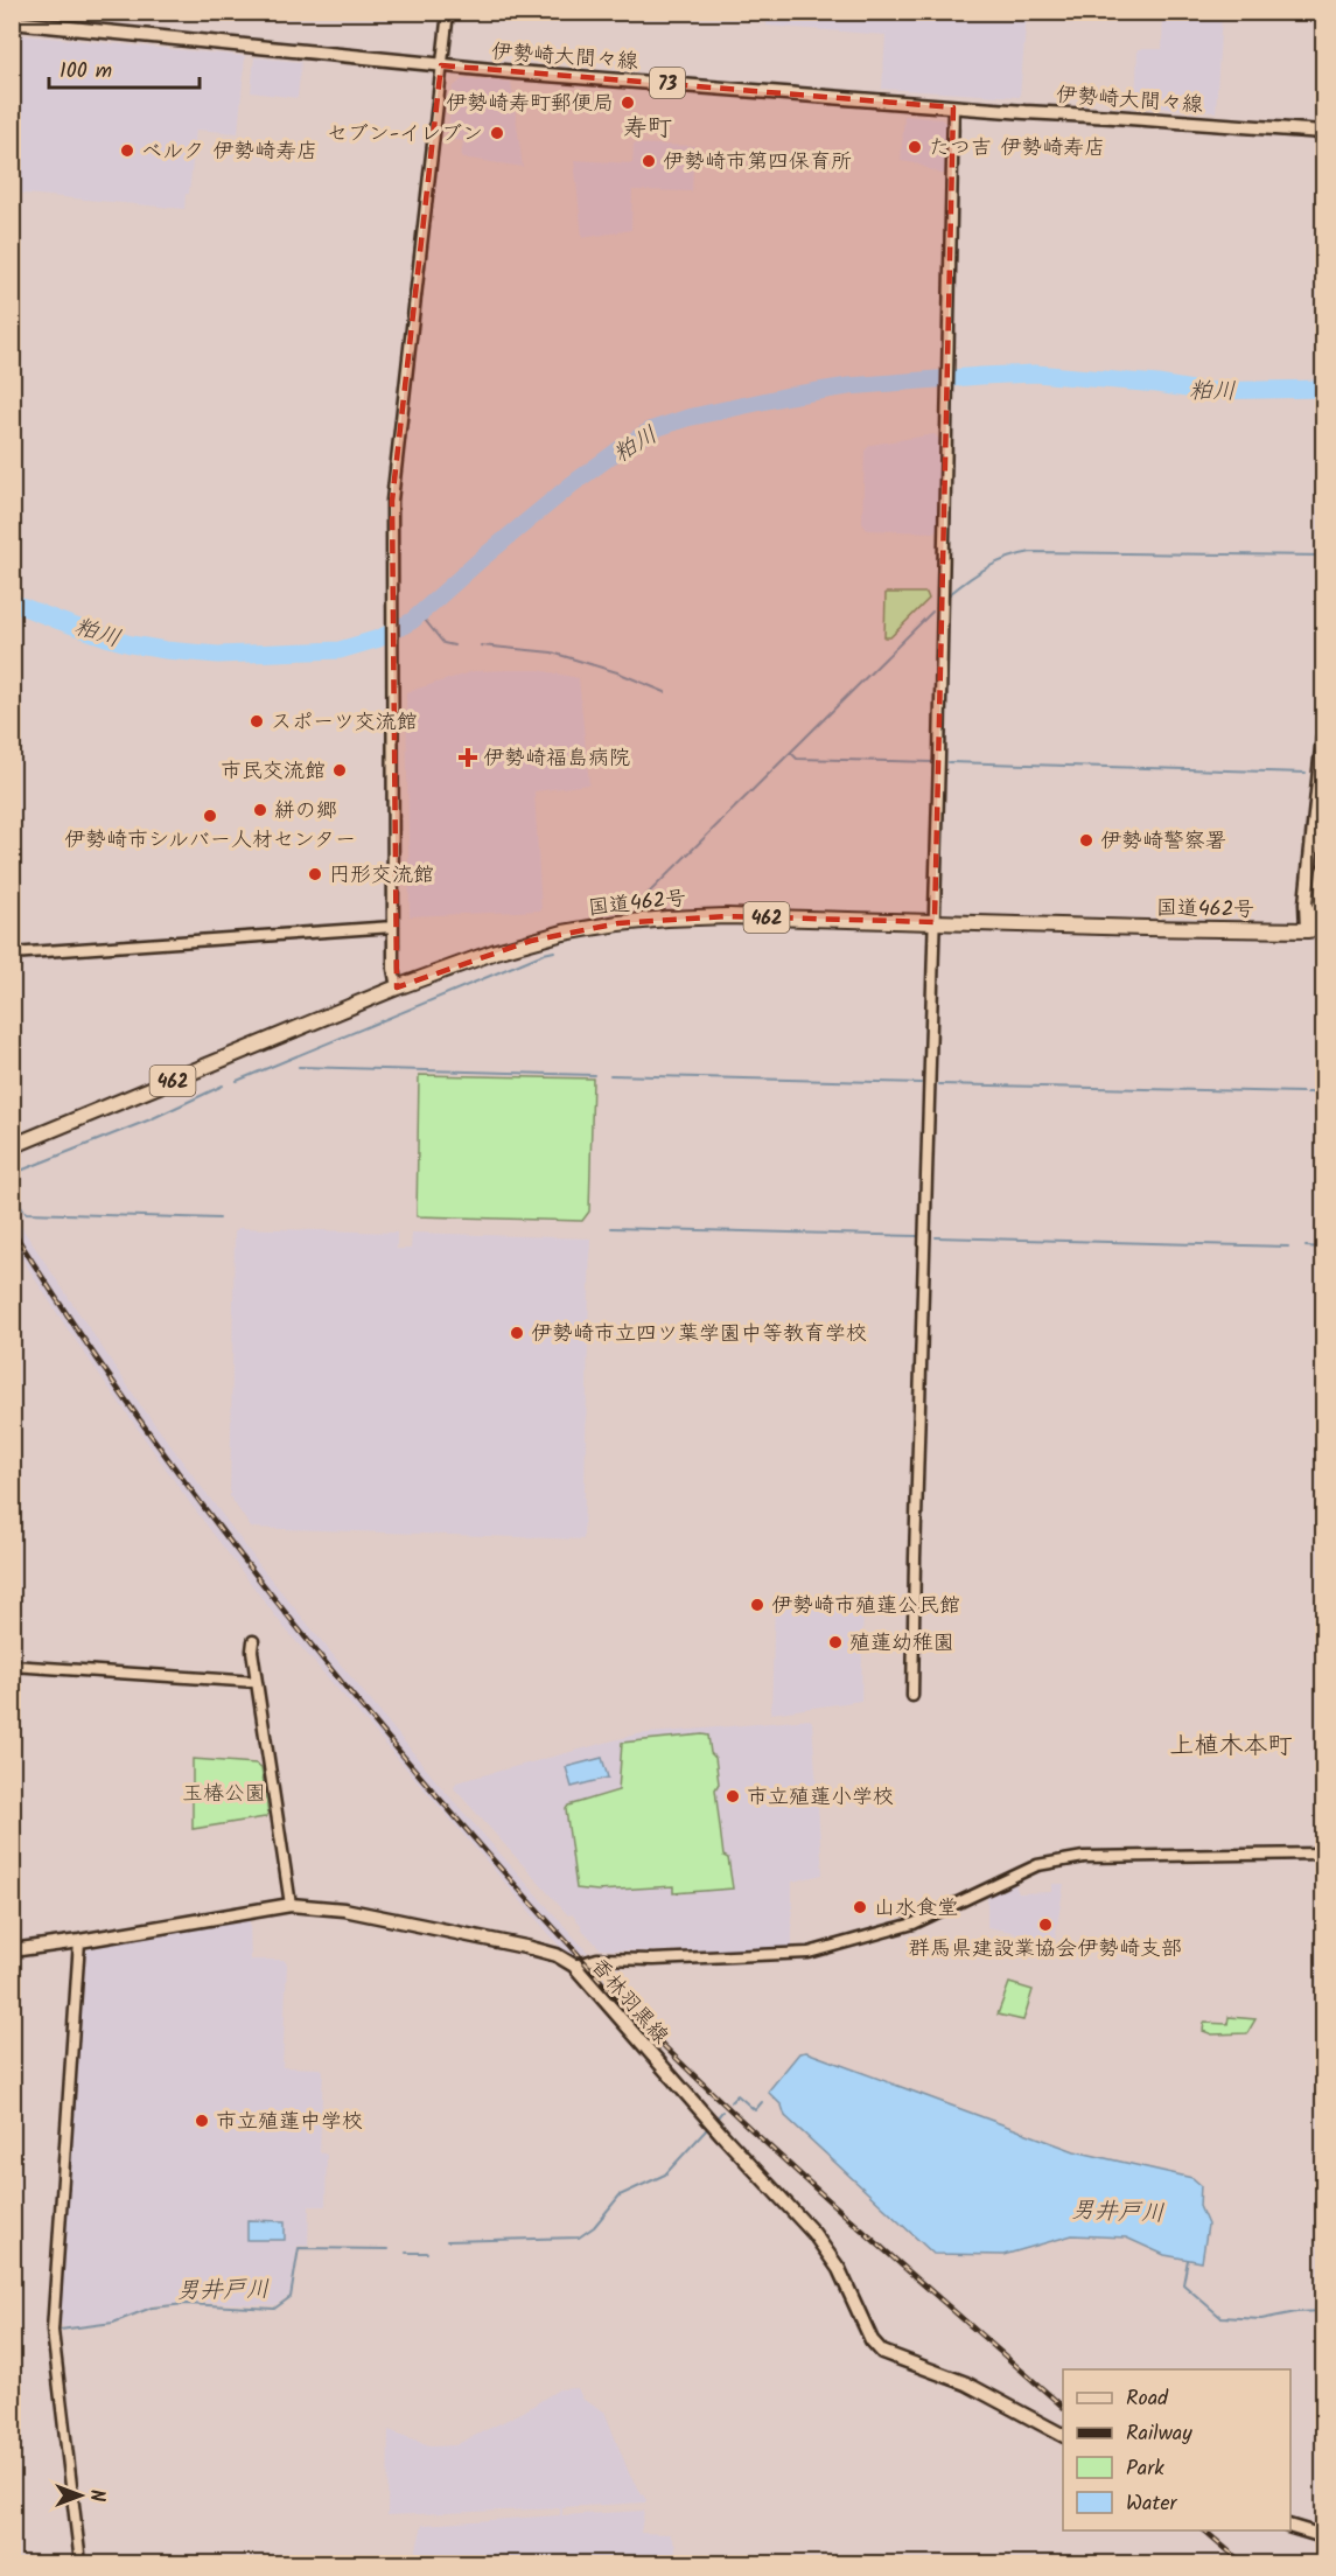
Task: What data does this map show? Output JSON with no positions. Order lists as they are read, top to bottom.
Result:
{
  "streets": {
    "highway": ["国道462号", "462"],
    "main road": ["伊勢崎大間々線", "73", "香林羽黒線"]
  },
  "districts": ["寿町", "上植木本町"],
  "water": ["粕川", "男井戸川"],
  "parks": ["玉椿公園"],
  "places": {
    "other": [
      "伊勢崎寿町郵便局",
      "セブン-イレブン",
      "たつ吉 伊勢崎寿店",
      "ベルク 伊勢崎寿店",
      "伊勢崎市第四保育所",
      "スポーツ交流館",
      "市民交流館",
      "絣の郷",
      "伊勢崎市シルバー人材センター",
      "伊勢崎警察署",
      "円形交流館",
      "伊勢崎市立四ツ葉学園中等教育学校",
      "伊勢崎市殖蓮公民館",
      "殖蓮幼稚園",
      "市立殖蓮小学校",
      "山水食堂",
      "群馬県建設業協会伊勢崎支部",
      "市立殖蓮中学校"
    ],
    "health": ["伊勢崎福島病院"]
  },
  "legend": [
    "Road",
    "Railway",
    "Park",
    "Water"
  ],
  "scale_bar": "100 m",
  "north": "right"
}
